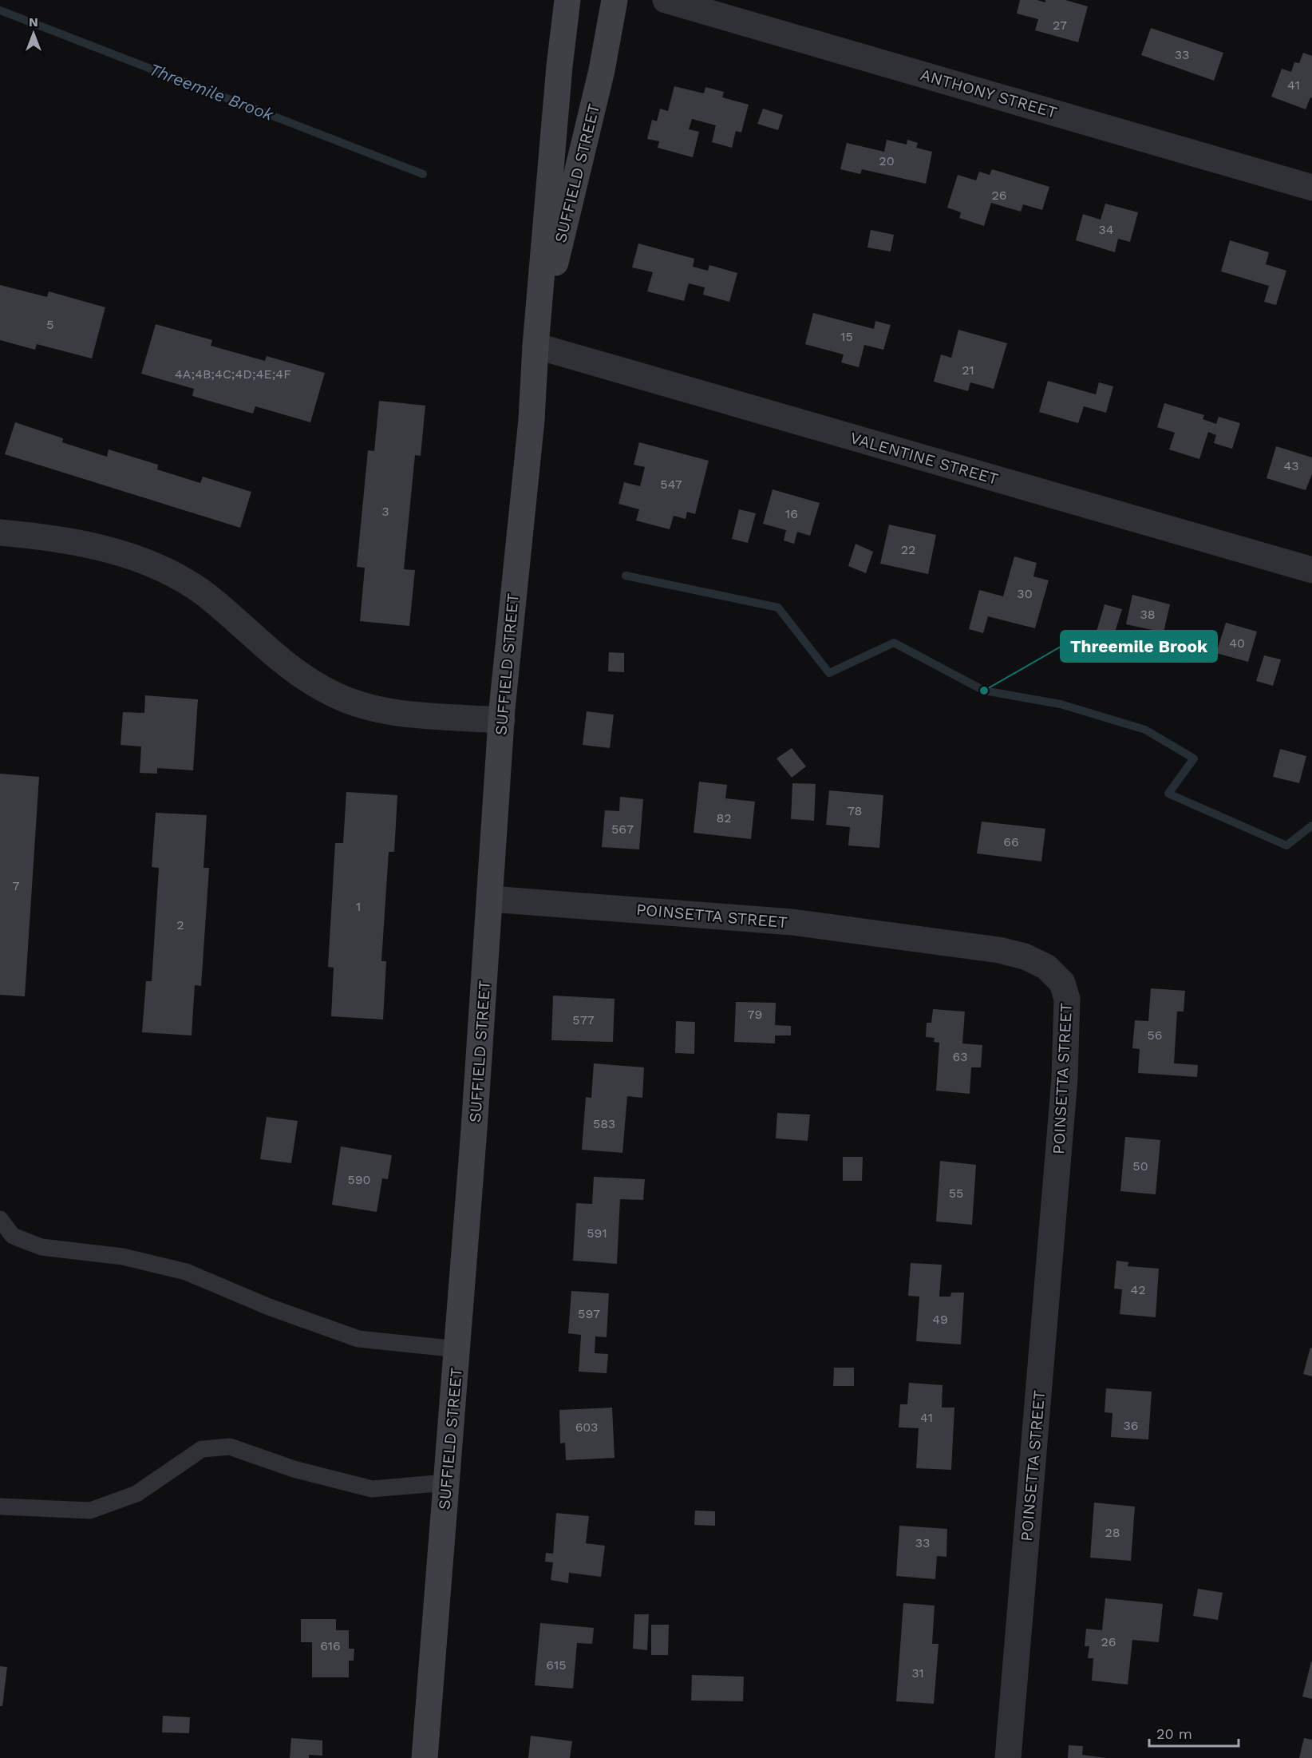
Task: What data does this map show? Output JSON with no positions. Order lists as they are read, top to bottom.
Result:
{
  "streets": {
    "main road": ["SUFFIELD STREET"],
    "street": ["ANTHONY STREET", "VALENTINE STREET", "POINSETTA STREET"]
  },
  "crossings": [
    ["SUFFIELD STREET", "VALENTINE STREET"],
    ["SUFFIELD STREET", "POINSETTA STREET"]
  ],
  "water": ["Threemile Brook"],
  "places": ["Threemile Brook"],
  "house_numbers": [
    "27",
    "33",
    "41",
    "20",
    "26",
    "34",
    "5",
    "15",
    "21",
    "4A;4B;4C;4D;4E;4F",
    "43",
    "547",
    "3",
    "16",
    "22",
    "30",
    "38",
    "40",
    "78",
    "82",
    "567",
    "66",
    "7",
    "1",
    "2",
    "79",
    "577",
    "56",
    "63",
    "583",
    "50",
    "590",
    "55",
    "591",
    "42",
    "597",
    "49",
    "41",
    "36",
    "603",
    "28",
    "33",
    "26",
    "616",
    "615",
    "31"
  ],
  "scale_bar": "20 m",
  "north": "top"
}
